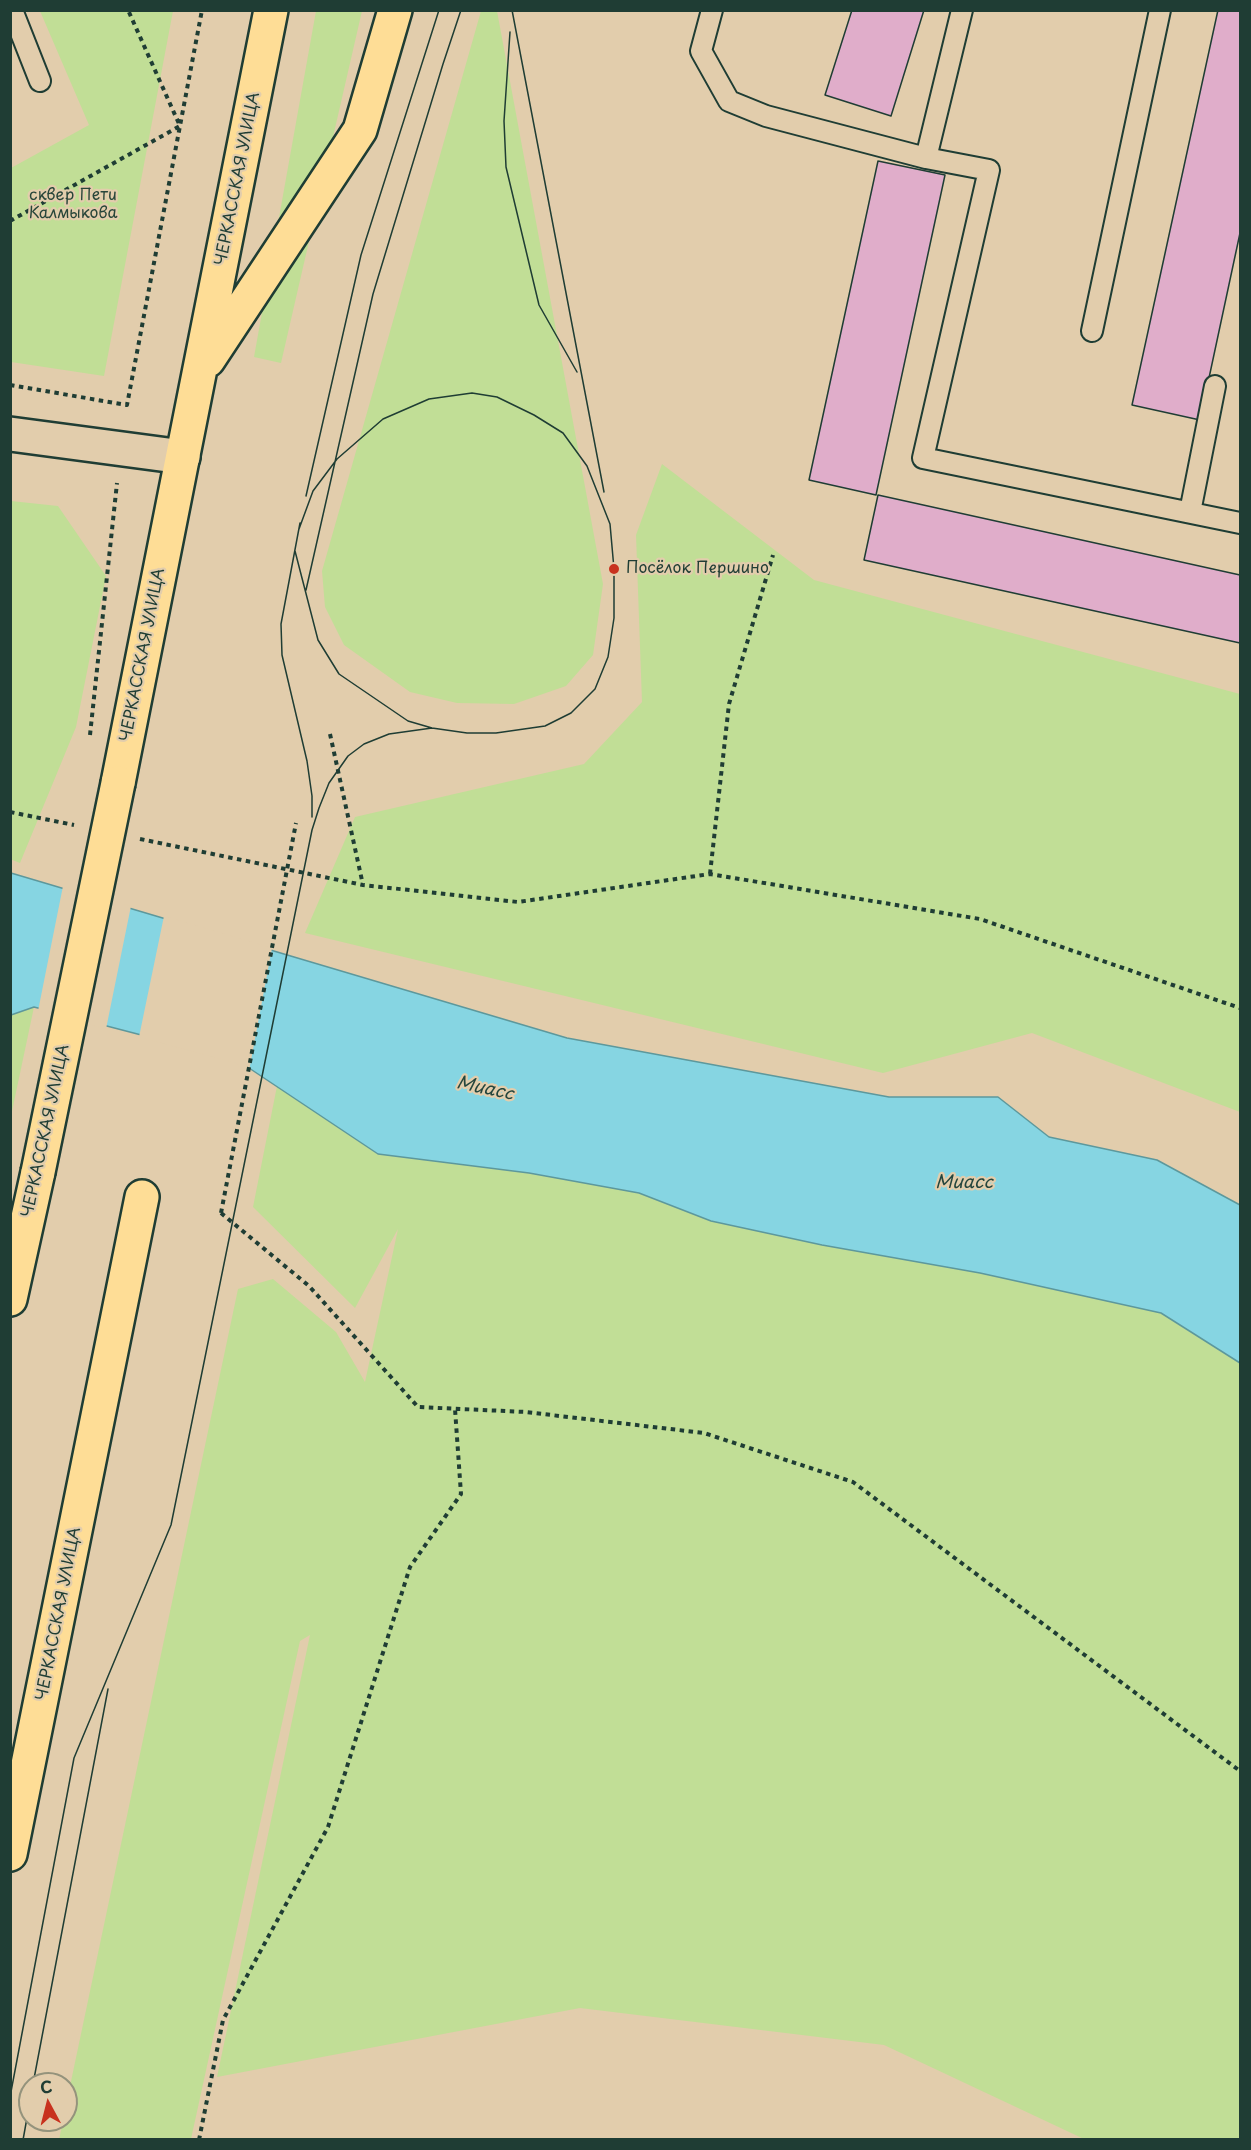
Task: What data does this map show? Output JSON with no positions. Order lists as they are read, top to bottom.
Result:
{
  "streets": {
    "main road": ["ЧЕРКАССКАЯ УЛИЦА"]
  },
  "water": ["Миасс"],
  "parks": ["сквер Пети Калмыкова"],
  "places": ["Посёлок Першино"],
  "north": "top"
}
